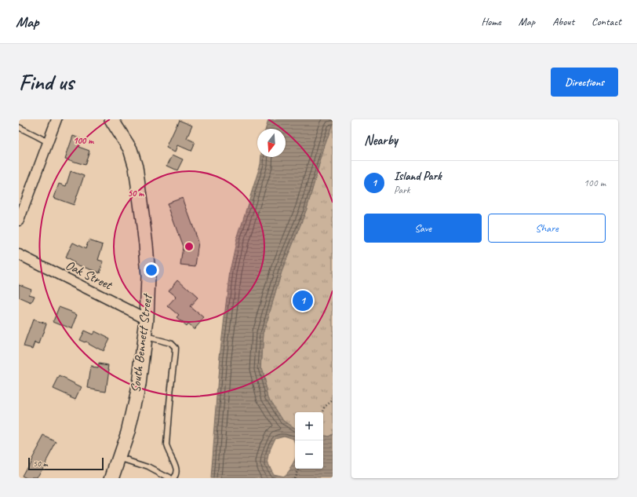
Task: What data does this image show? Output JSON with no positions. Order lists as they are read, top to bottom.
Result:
{
  "streets": {
    "main road": ["South Bennett Street"],
    "street": ["Oak Street"]
  },
  "crossings": [
    ["Oak Street", "South Bennett Street"]
  ],
  "scale_bar": "50 m",
  "north": "bottom",
  "page": {
    "header": "Map",
    "nav": [
      "Home",
      "Map",
      "About",
      "Contact"
    ],
    "buttons": [
      "Directions",
      ["Save", "Share"]
    ],
    "title": "Find us",
    "heading": "Nearby",
    "list": [
      {
        "mark": "1",
        "name": "Island Park",
        "note": "Park",
        "value": "100 m"
      }
    ],
    "pins": "1",
    "map_buttons": ["+", "−"],
    "scale": "50 m"
  },
  "rings": ["100 m", "50 m"]
}
